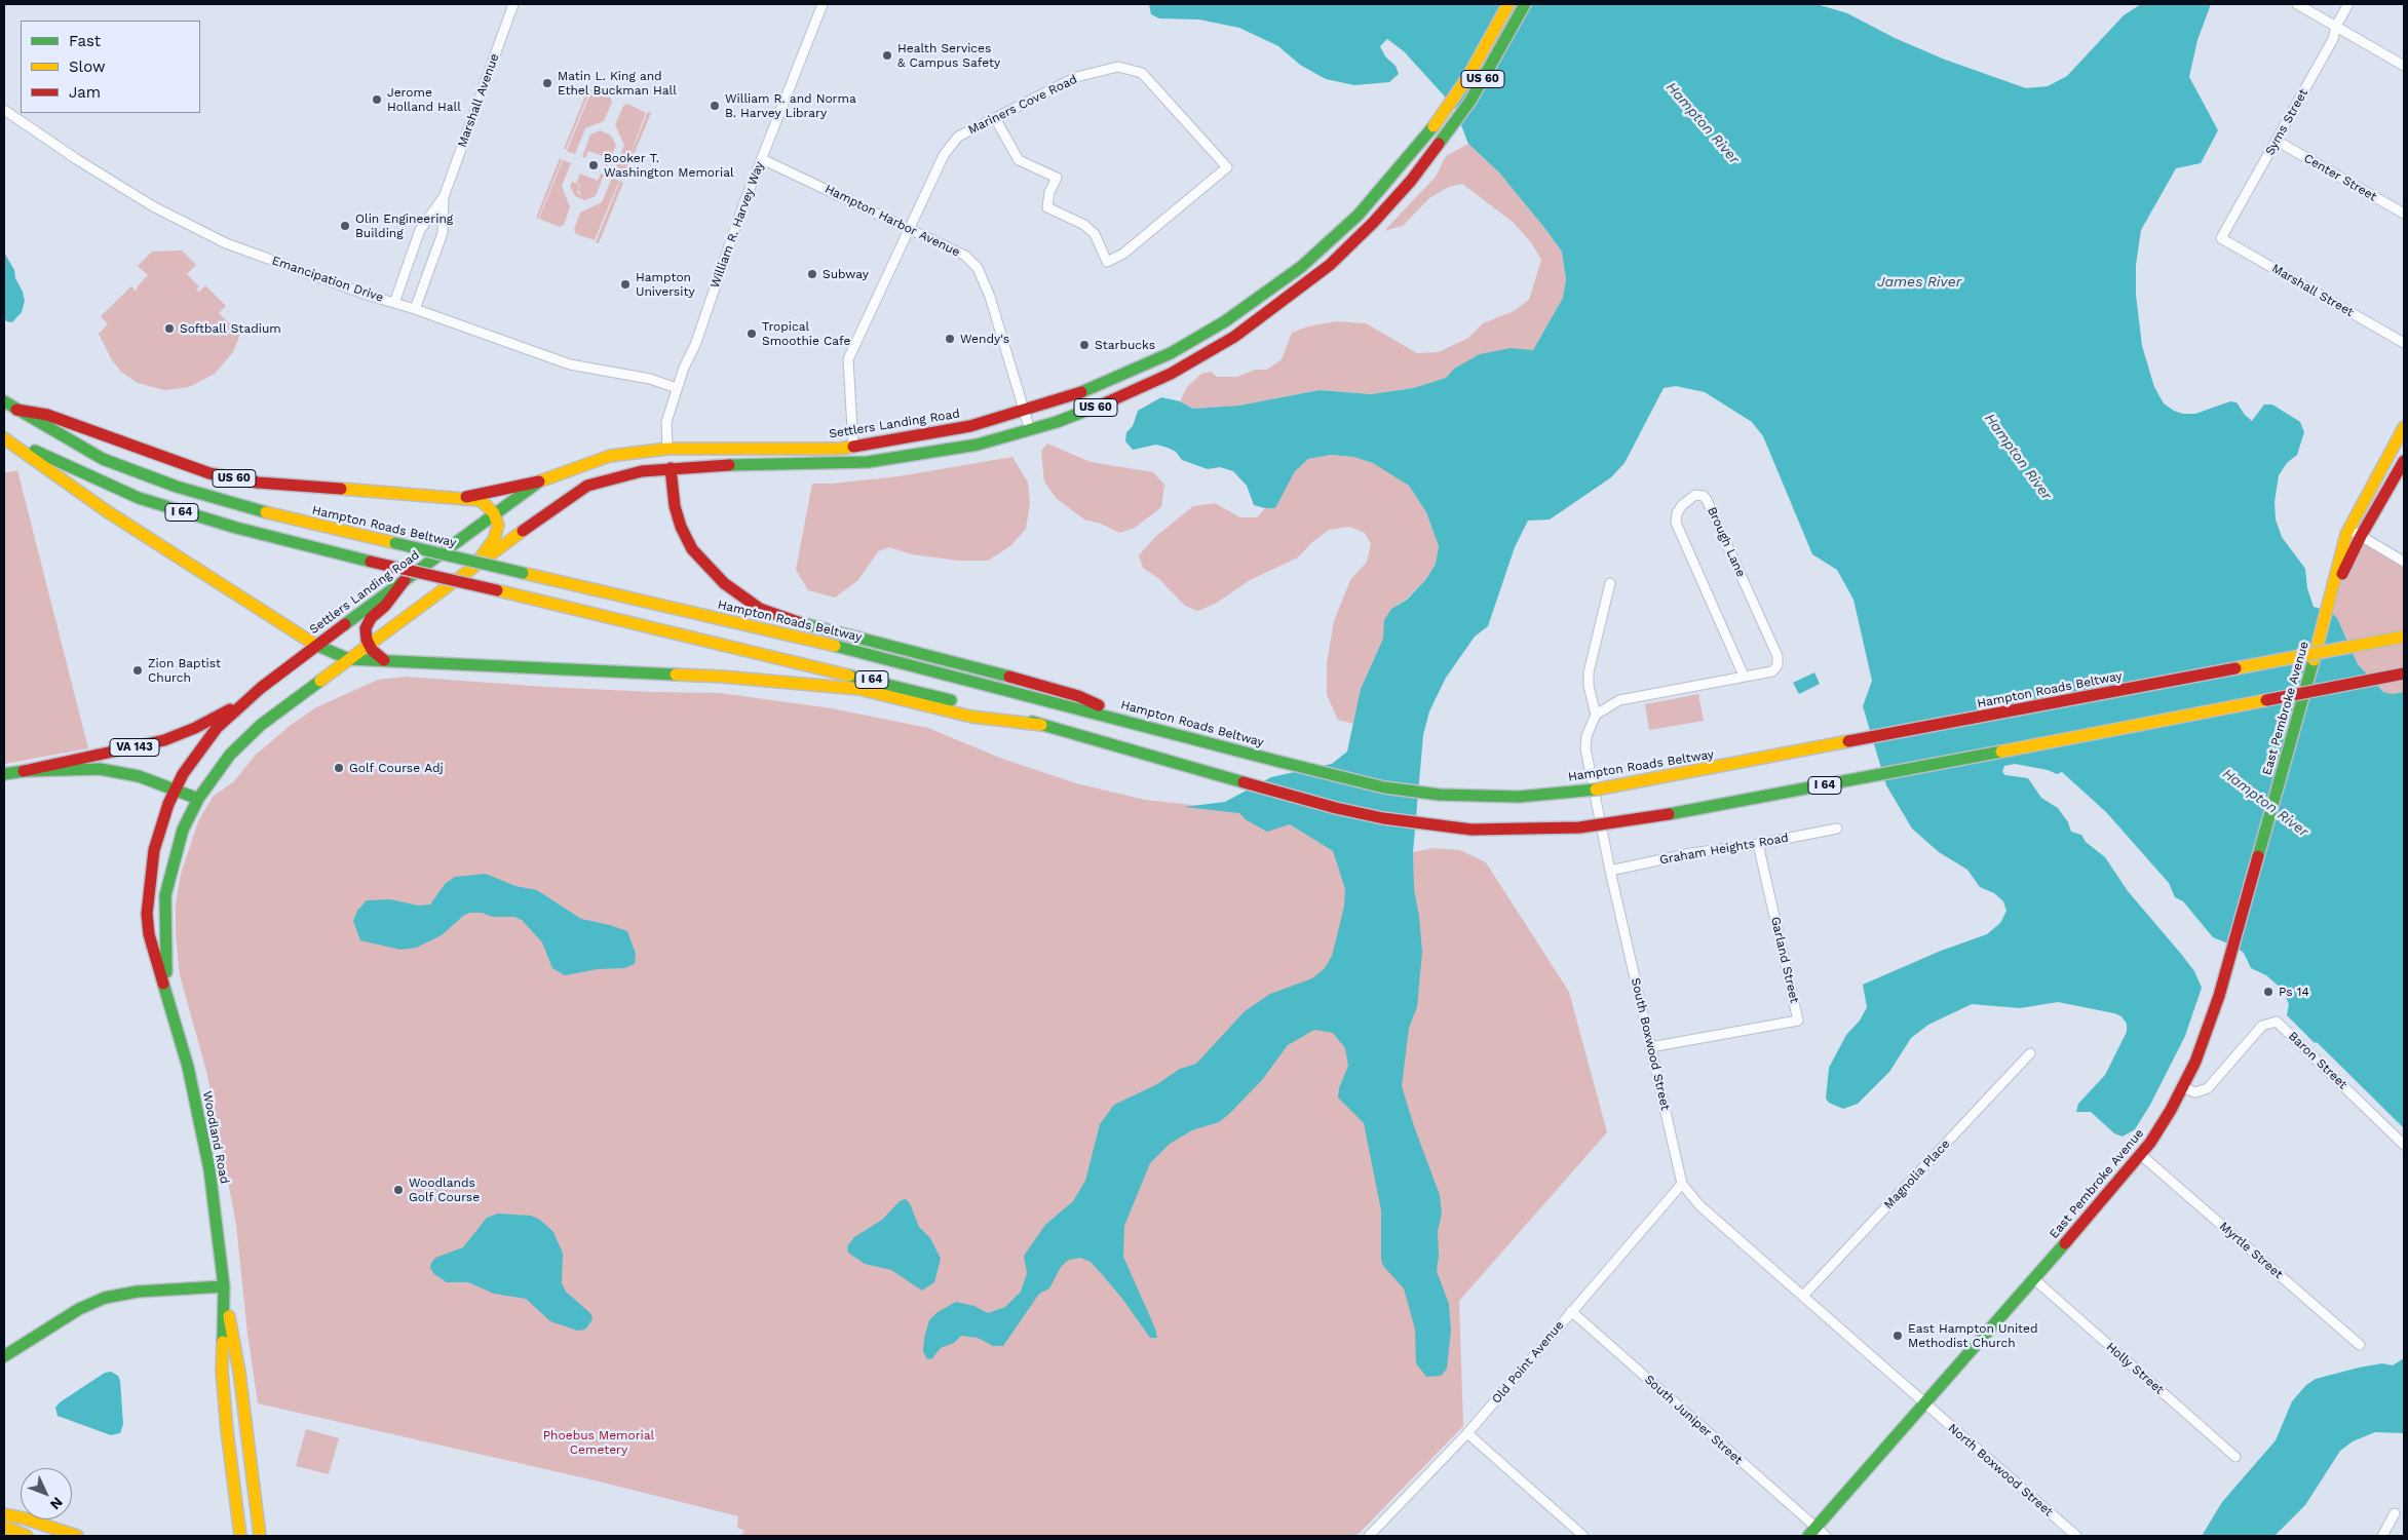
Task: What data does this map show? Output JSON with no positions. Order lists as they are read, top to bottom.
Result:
{
  "streets": {
    "main road": [
      "US 60",
      "Settlers Landing Road",
      "I 64",
      "Hampton Roads Beltway",
      "East Pembroke Avenue",
      "VA 143",
      "Woodland Road"
    ],
    "street": [
      "Marshall Avenue",
      "Mariners Cove Road",
      "Syms Street",
      "Center Street",
      "Hampton Harbor Avenue",
      "William R. Harvey Way",
      "Emancipation Drive",
      "Marshall Street",
      "Brough Lane",
      "Graham Heights Road",
      "Garland Street",
      "South Boxwood Street",
      "Baron Street",
      "Magnolia Place",
      "Myrtle Street",
      "Old Point Avenue",
      "Holly Street",
      "South Juniper Street",
      "North Boxwood Street"
    ]
  },
  "crossings": [
    ["US 60", "Hampton Harbor Avenue"],
    ["US 60", "Settlers Landing Road"],
    ["US 60", "Hampton Roads Beltway"],
    ["Marshall Avenue", "Emancipation Drive"],
    ["Mariners Cove Road", "Hampton Harbor Avenue"],
    ["Mariners Cove Road", "Settlers Landing Road"],
    ["Syms Street", "Center Street"],
    ["Syms Street", "Marshall Street"],
    ["Hampton Harbor Avenue", "William R. Harvey Way"],
    ["Hampton Harbor Avenue", "Settlers Landing Road"],
    ["William R. Harvey Way", "Emancipation Drive"],
    ["William R. Harvey Way", "Settlers Landing Road"],
    ["Settlers Landing Road", "VA 143"],
    ["Settlers Landing Road", "Woodland Road"],
    ["Brough Lane", "South Boxwood Street"],
    ["East Pembroke Avenue", "South Boxwood Street"],
    ["East Pembroke Avenue", "Baron Street"],
    ["East Pembroke Avenue", "Myrtle Street"],
    ["East Pembroke Avenue", "Holly Street"],
    ["East Pembroke Avenue", "South Juniper Street"],
    ["East Pembroke Avenue", "North Boxwood Street"],
    ["VA 143", "Woodland Road"],
    ["Graham Heights Road", "Garland Street"],
    ["Graham Heights Road", "South Boxwood Street"],
    ["Garland Street", "South Boxwood Street"],
    ["South Boxwood Street", "Magnolia Place"],
    ["South Boxwood Street", "Old Point Avenue"],
    ["South Boxwood Street", "North Boxwood Street"],
    ["Old Point Avenue", "South Juniper Street"]
  ],
  "water": ["Hampton River", "James River"],
  "parks": ["Phoebus Memorial Cemetery"],
  "places": [
    "Health Services & Campus Safety",
    "Matin L. King and Ethel Buckman Hall",
    "Jerome Holland Hall",
    "William R. and Norma B. Harvey Library",
    "Booker T. Washington Memorial",
    "Olin Engineering Building",
    "Subway",
    "Hampton University",
    "Softball Stadium",
    "Tropical Smoothie Cafe",
    "Wendy's",
    "Starbucks",
    "Zion Baptist Church",
    "Golf Course Adj",
    "Ps 14",
    "Woodlands Golf Course",
    "East Hampton United Methodist Church"
  ],
  "legend": ["Fast", "Slow", "Jam"],
  "north": "bottom right"
}
